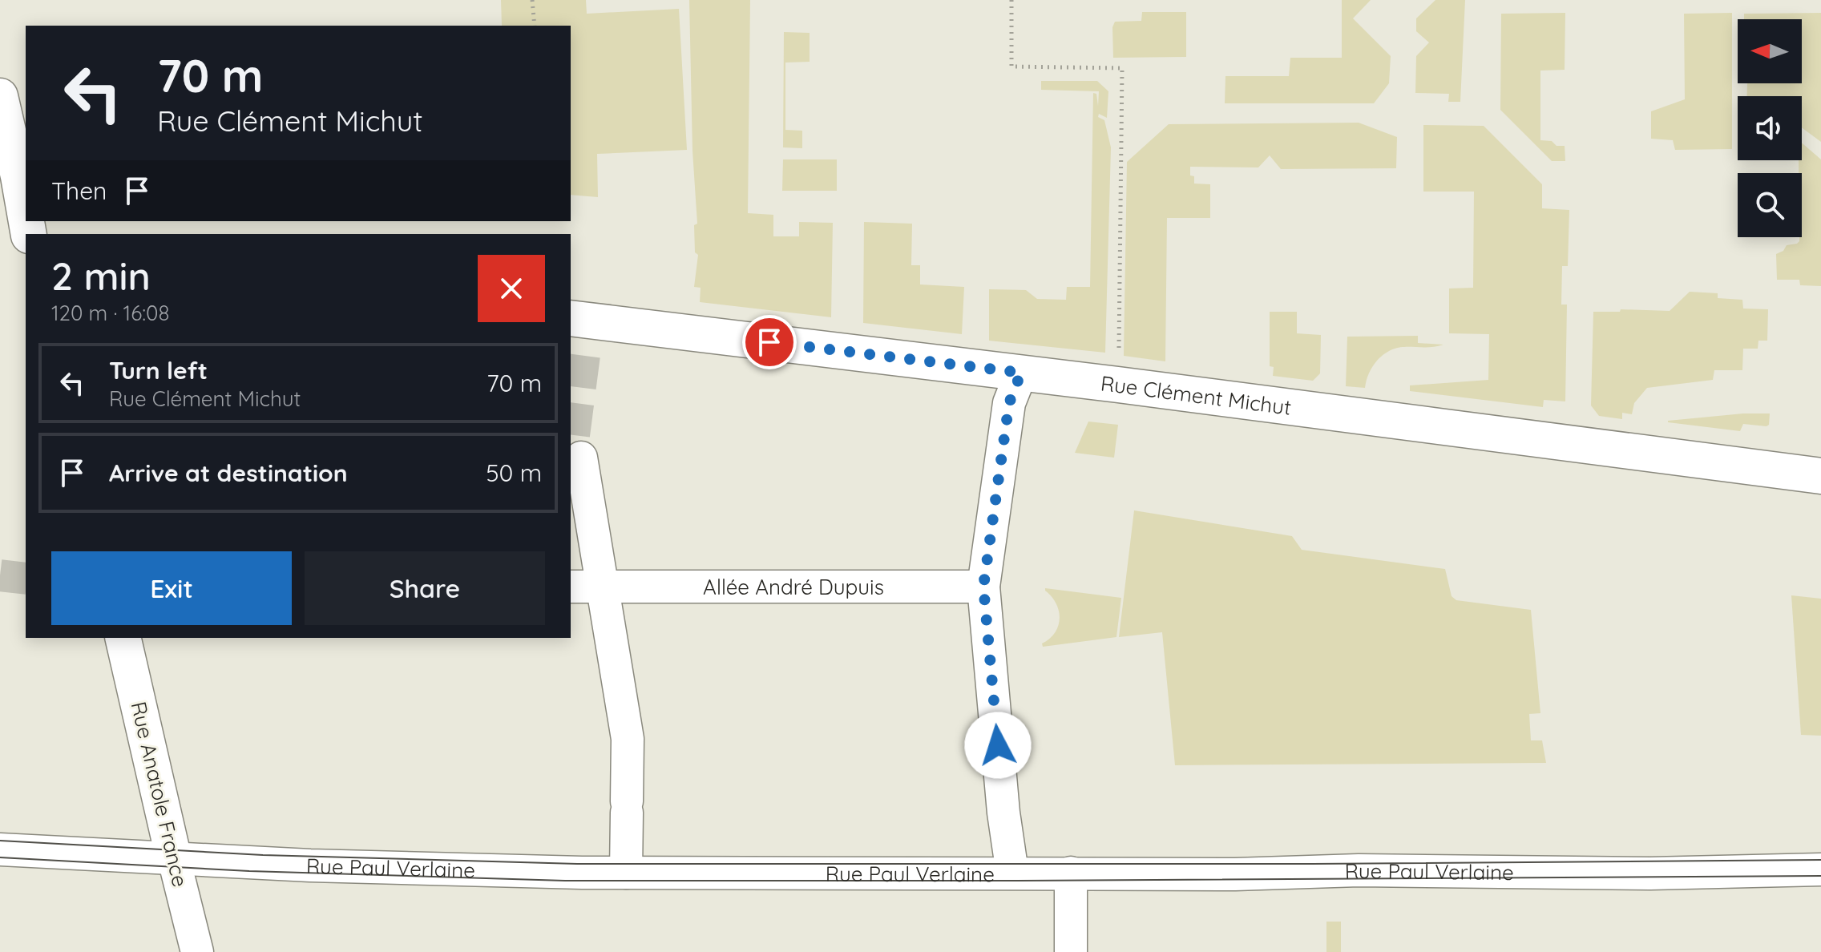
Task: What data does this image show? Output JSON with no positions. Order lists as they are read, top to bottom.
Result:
{
  "streets": {
    "street": [
      "Rue Clément Michut",
      "Allée André Dupuis",
      "Rue Anatole France",
      "Rue Paul Verlaine"
    ]
  },
  "crossings": [
    ["Rue Anatole France", "Rue Paul Verlaine"]
  ],
  "north": "left",
  "page": {
    "turn": ["70 m", "Rue Clément Michut"],
    "then": "Then",
    "heading": ["2 min", "120 m · 16:08"],
    "list": [
      {
        "name": "Turn left",
        "note": "Rue Clément Michut",
        "value": "70 m"
      },
      {
        "name": "Arrive at destination",
        "value": "50 m"
      }
    ],
    "buttons": ["Exit", "Share"]
  }
}
